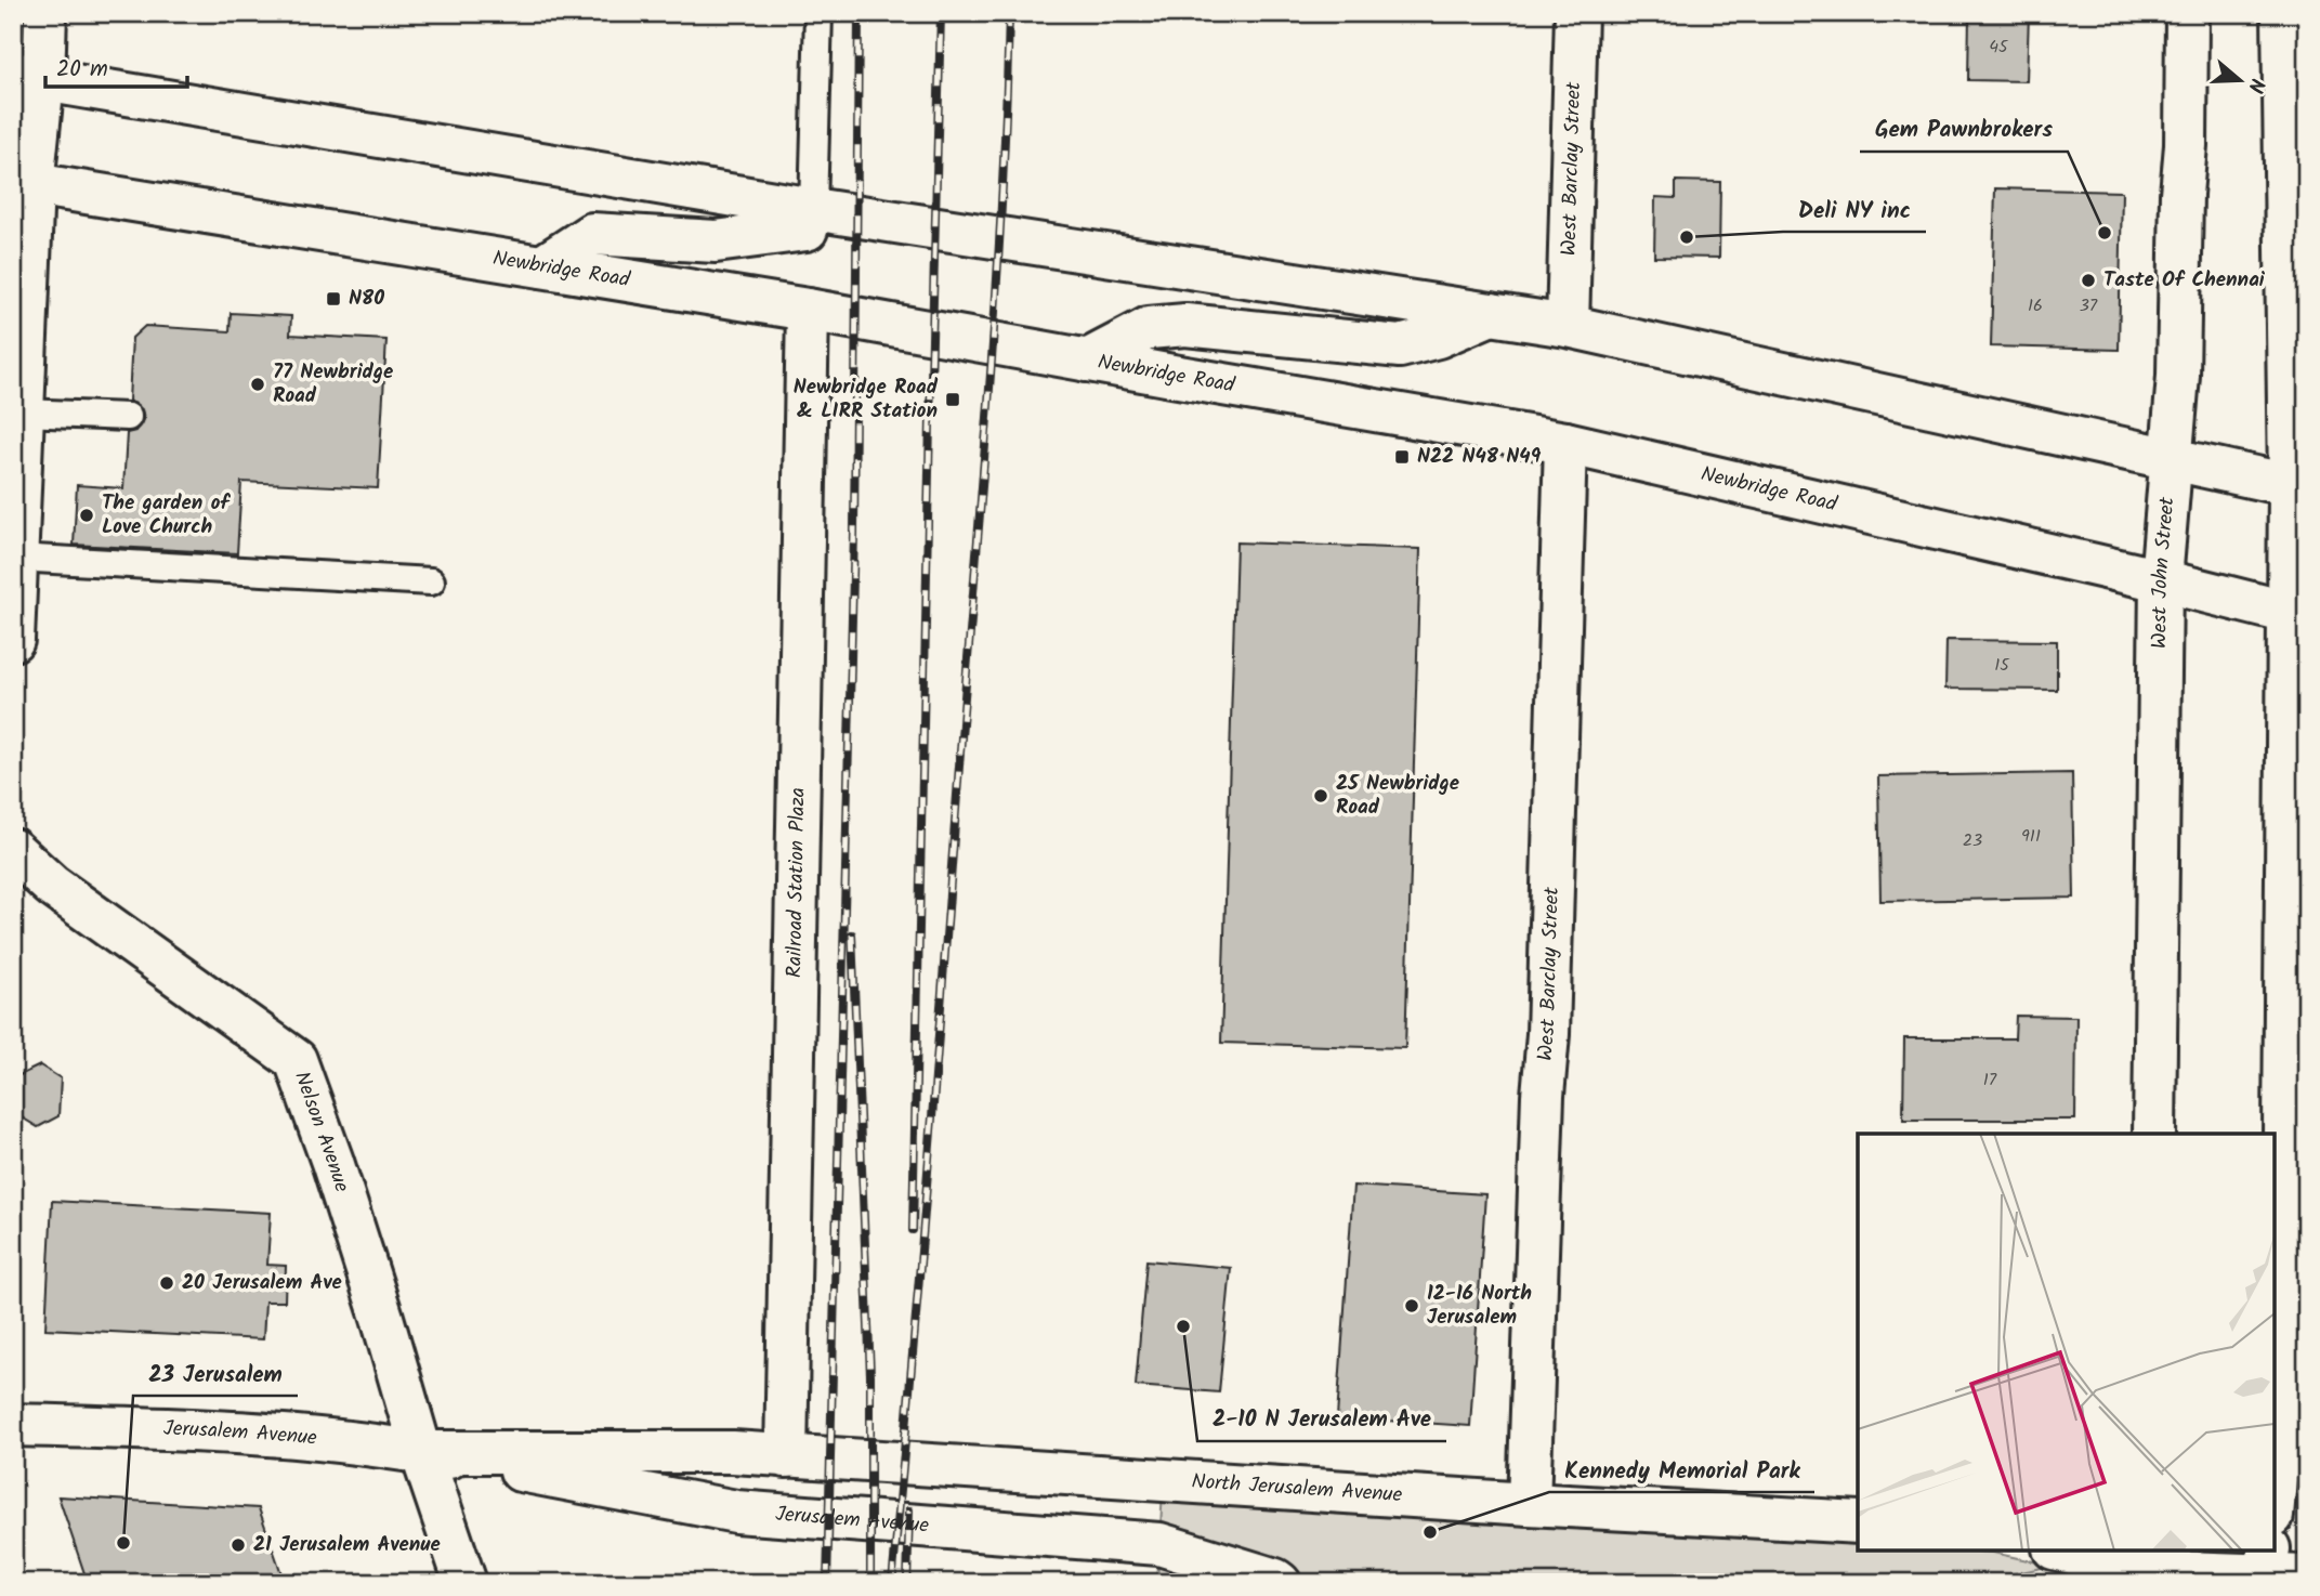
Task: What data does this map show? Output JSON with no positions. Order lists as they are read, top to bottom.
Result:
{
  "streets": {
    "main road": [
      "West Barclay Street",
      "Newbridge Road",
      "West John Street",
      "Railroad Station Plaza",
      "Nelson Avenue",
      "Jerusalem Avenue",
      "North Jerusalem Avenue"
    ]
  },
  "crossings": [
    ["West Barclay Street", "Newbridge Road"],
    ["West Barclay Street", "North Jerusalem Avenue"],
    ["Newbridge Road", "West John Street"],
    ["Newbridge Road", "Railroad Station Plaza"],
    ["Railroad Station Plaza", "North Jerusalem Avenue"],
    ["Nelson Avenue", "Jerusalem Avenue"],
    ["Jerusalem Avenue", "North Jerusalem Avenue"]
  ],
  "places": {
    "other": [
      "Gem Pawnbrokers",
      "Deli NY inc",
      "Taste Of Chennai",
      "77 Newbridge Road",
      "The garden of Love Church",
      "25 Newbridge Road",
      "20 Jerusalem Ave",
      "12-16 North Jerusalem",
      "2-10 N Jerusalem Ave",
      "Kennedy Memorial Park",
      "23 Jerusalem",
      "21 Jerusalem Avenue"
    ],
    "transit": ["N80", "Newbridge Road & LIRR Station", "N22 N48 N49"]
  },
  "house_numbers": [
    "45",
    "16",
    "37",
    "15",
    "911",
    "23",
    "17"
  ],
  "scale_bar": "20 m",
  "north": "right"
}
